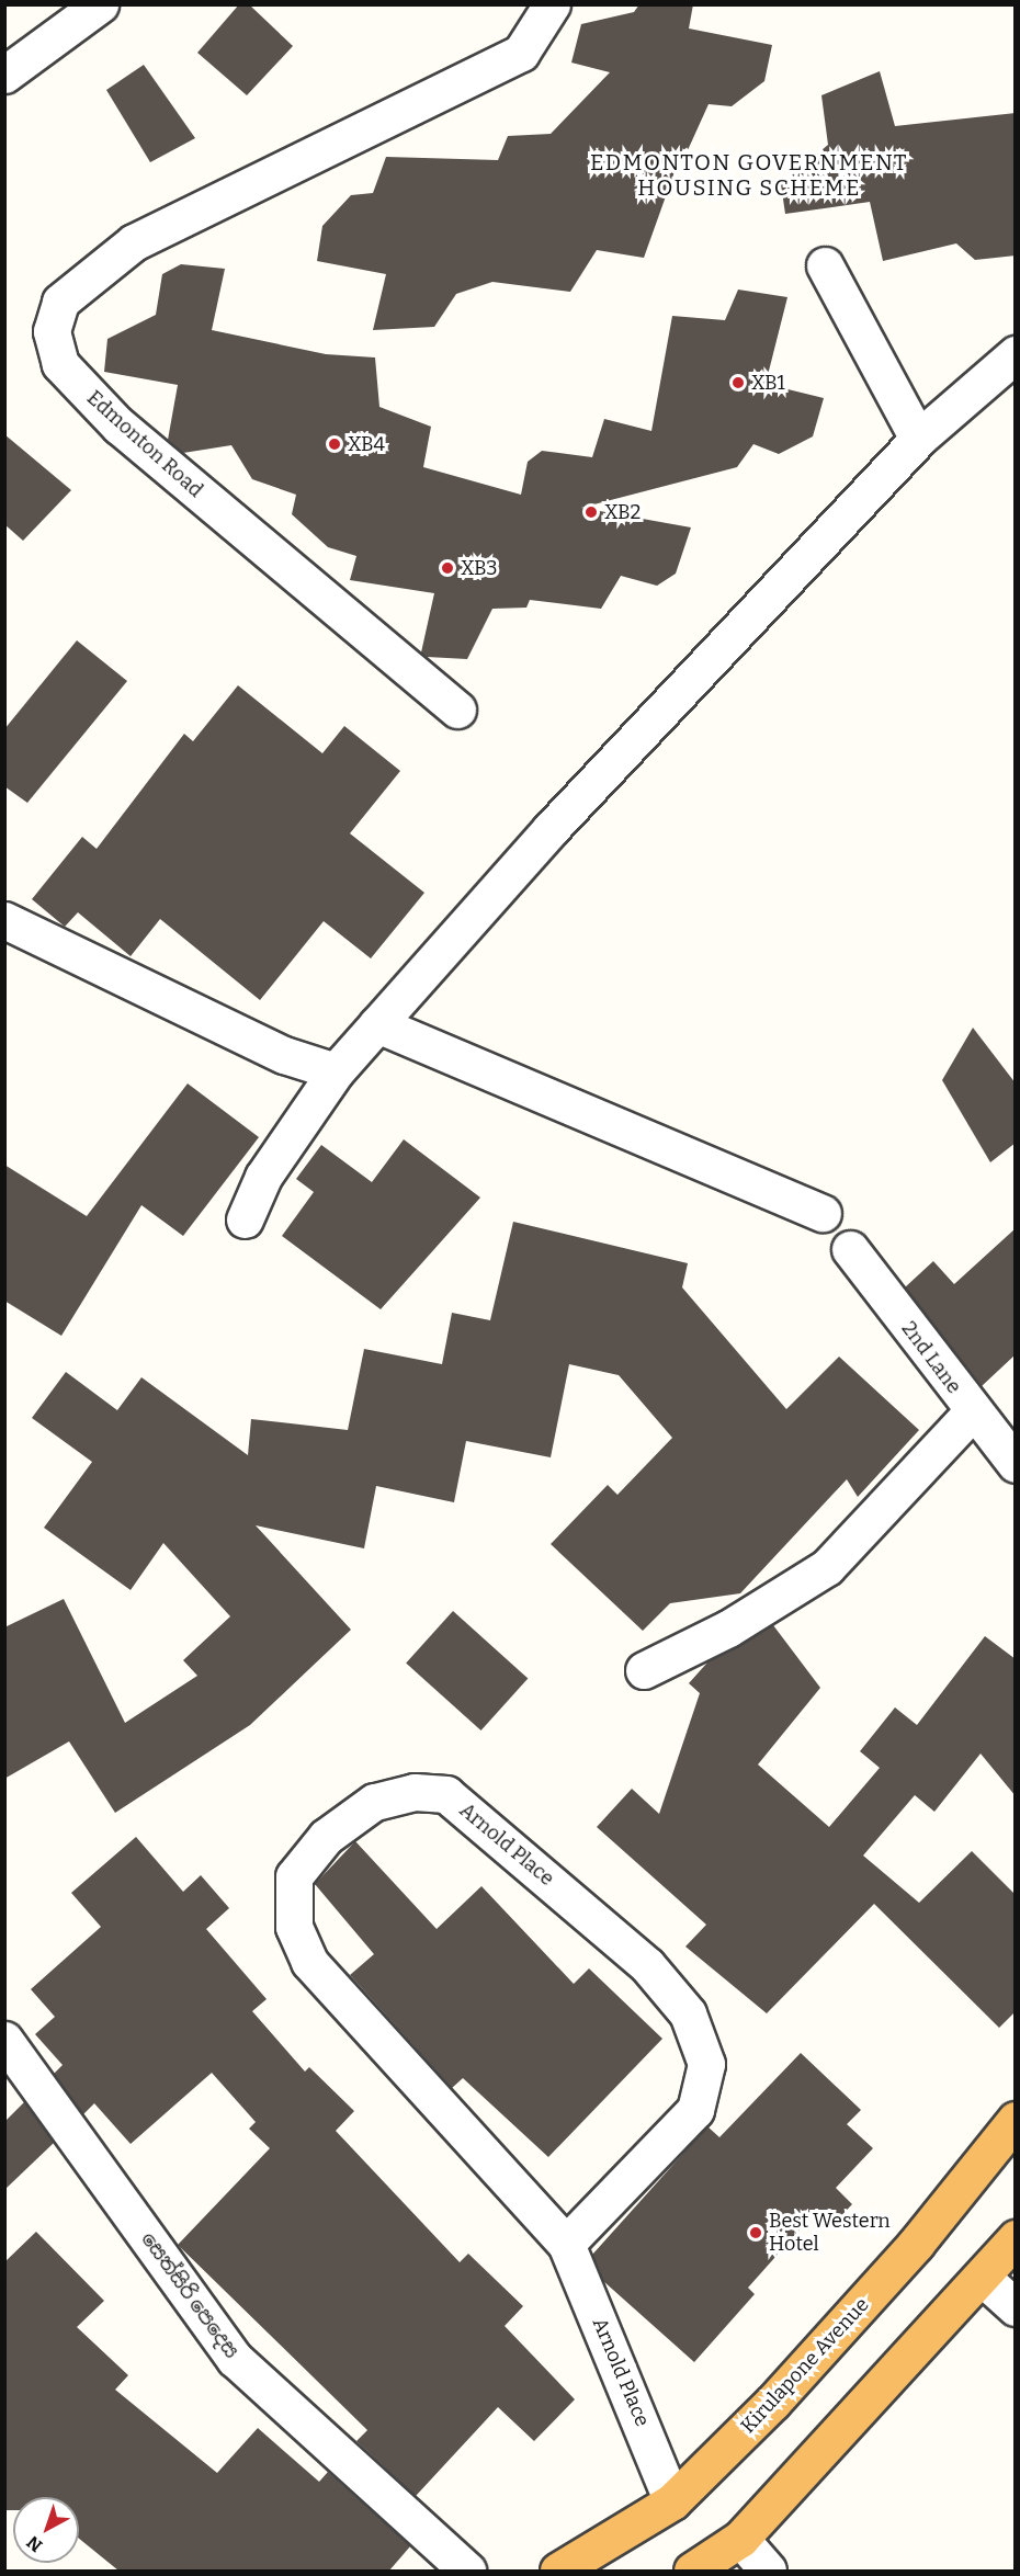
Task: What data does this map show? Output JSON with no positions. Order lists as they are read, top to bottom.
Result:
{
  "streets": {
    "highway": ["Kirulapone Avenue"],
    "street": [
      "Edmonton Road",
      "2nd Lane",
      "Arnold Place",
      "සෙත්සිරි පෙදෙස"
    ]
  },
  "crossings": [
    ["Arnold Place", "Kirulapone Avenue"]
  ],
  "districts": ["EDMONTON GOVERNMENT HOUSING SCHEME"],
  "places": [
    "XB1",
    "XB4",
    "XB2",
    "XB3",
    "Best Western Hotel"
  ],
  "north": "bottom left"
}
